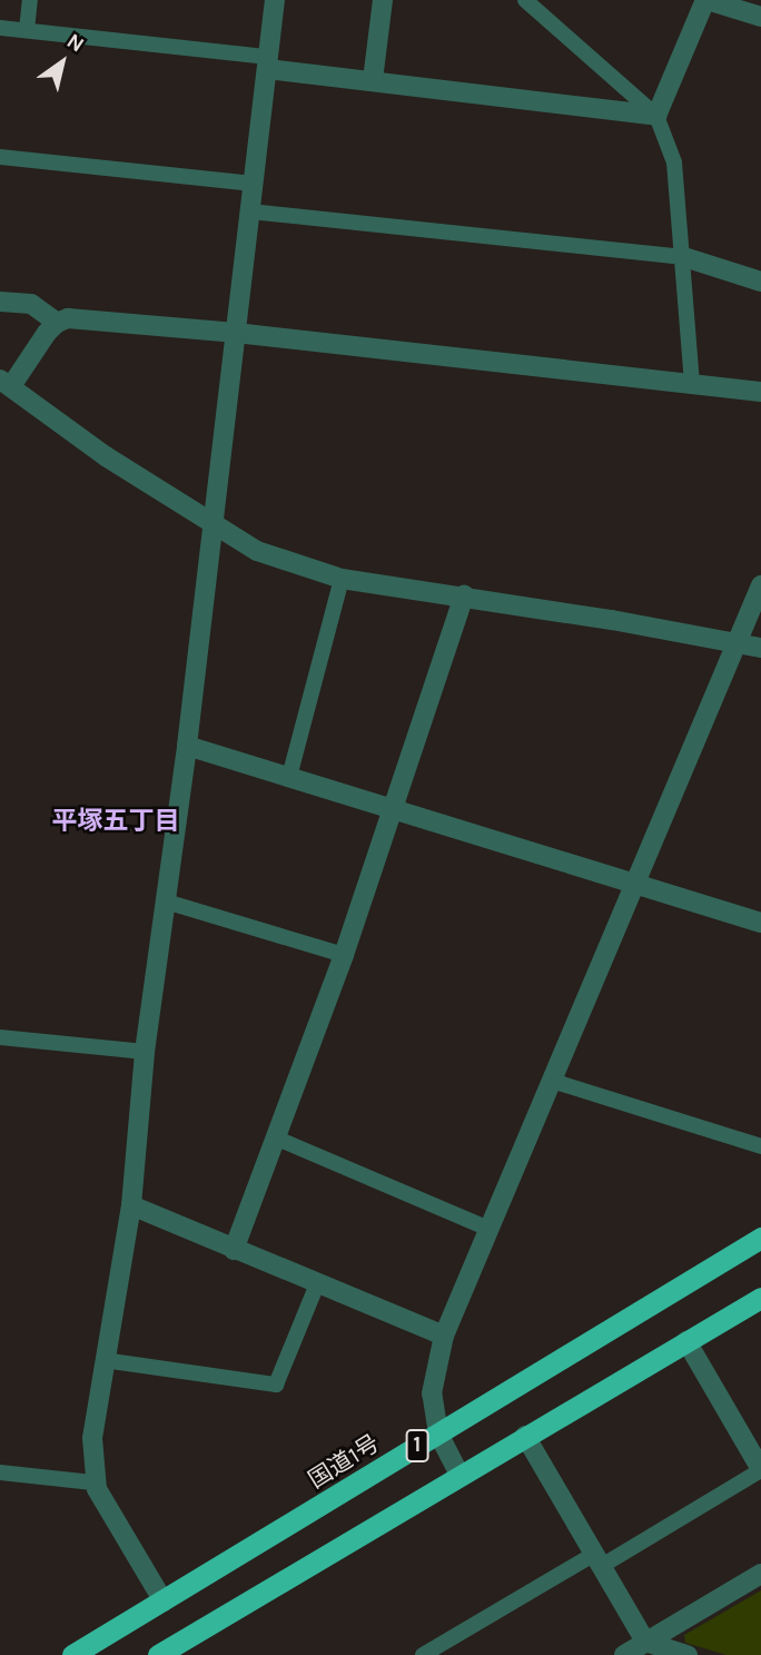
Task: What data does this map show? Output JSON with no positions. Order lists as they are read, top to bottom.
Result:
{
  "streets": {
    "highway": ["1", "国道1号"]
  },
  "districts": ["平塚五丁目"],
  "north": "top right"
}
